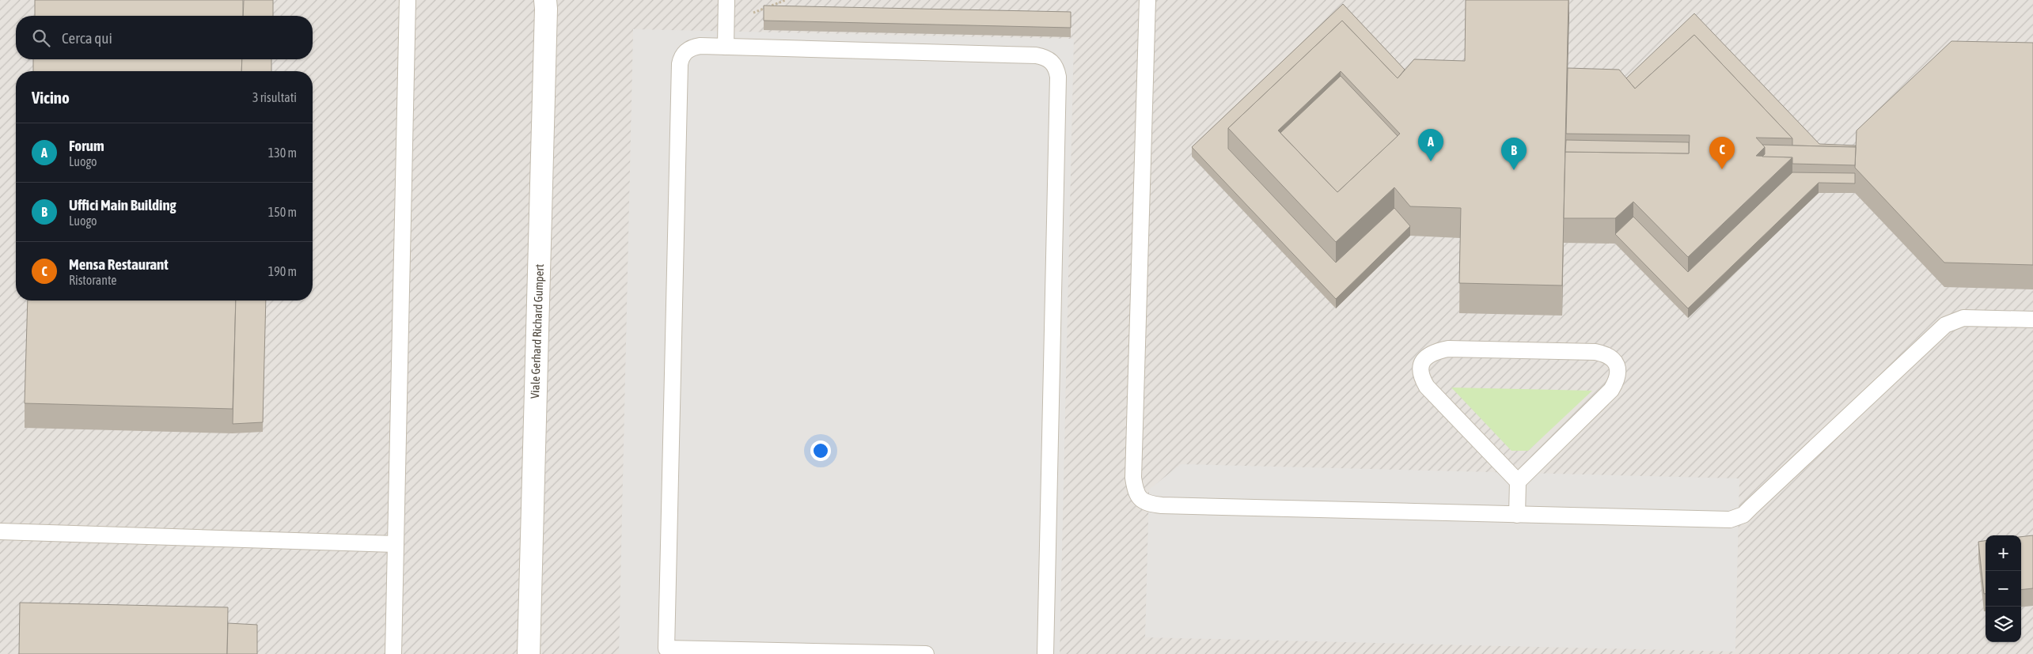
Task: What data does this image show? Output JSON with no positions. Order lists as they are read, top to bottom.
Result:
{
  "streets": {
    "street": ["Viale Gerhard Richard Gumpert"]
  },
  "page": {
    "search": "Cerca qui",
    "heading": ["Vicino", "3 risultati"],
    "list": [
      {
        "mark": "A",
        "name": "Forum",
        "note": "Luogo",
        "value": "130 m"
      },
      {
        "mark": "B",
        "name": "Uffici Main Building",
        "note": "Luogo",
        "value": "150 m"
      },
      {
        "mark": "C",
        "name": "Mensa Restaurant",
        "note": "Ristorante",
        "value": "190 m"
      }
    ],
    "pins": ["A", "C", "B"],
    "map_buttons": ["+", "−"]
  }
}
